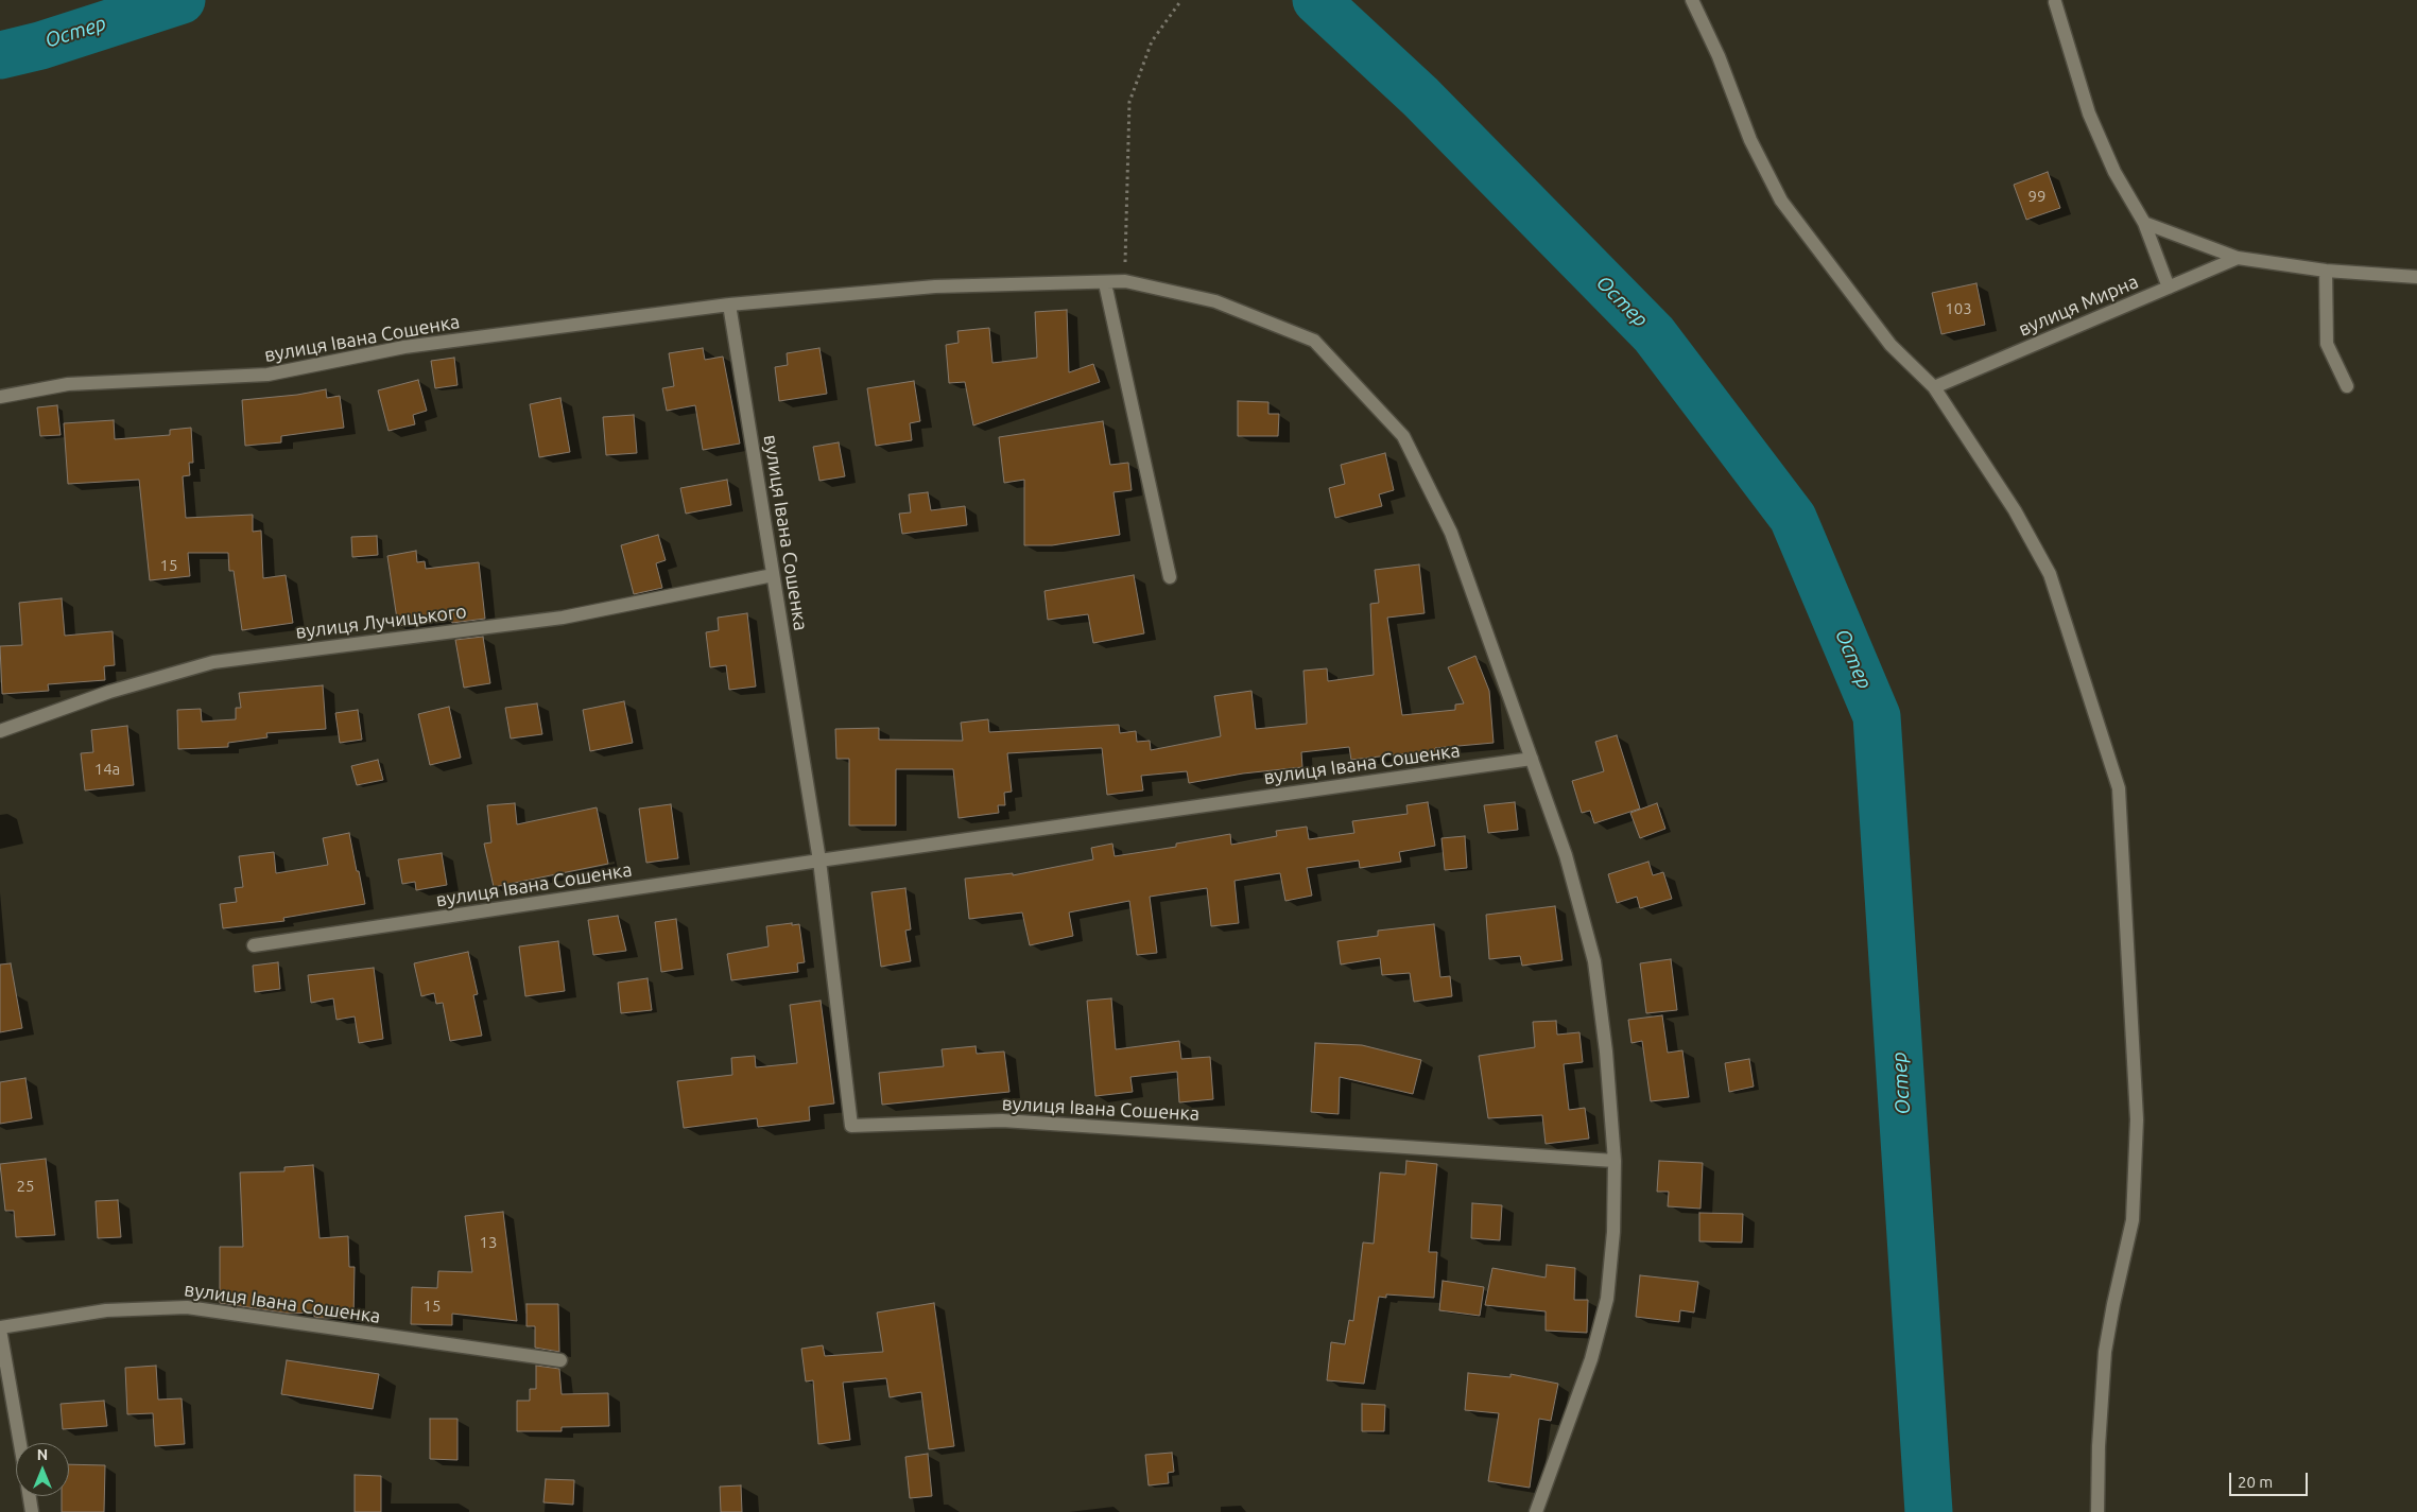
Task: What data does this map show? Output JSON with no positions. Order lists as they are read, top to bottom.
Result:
{
  "streets": {
    "street": ["вулиця Мирна", "вулиця Івана Сошенка", "вулиця Лучицького"]
  },
  "crossings": [
    ["вулиця Івана Сошенка", "вулиця Лучицького"]
  ],
  "water": ["Остер"],
  "house_numbers": [
    "99",
    "103",
    "15",
    "14а",
    "25",
    "13",
    "15"
  ],
  "scale_bar": "20 m",
  "north": "top"
}
